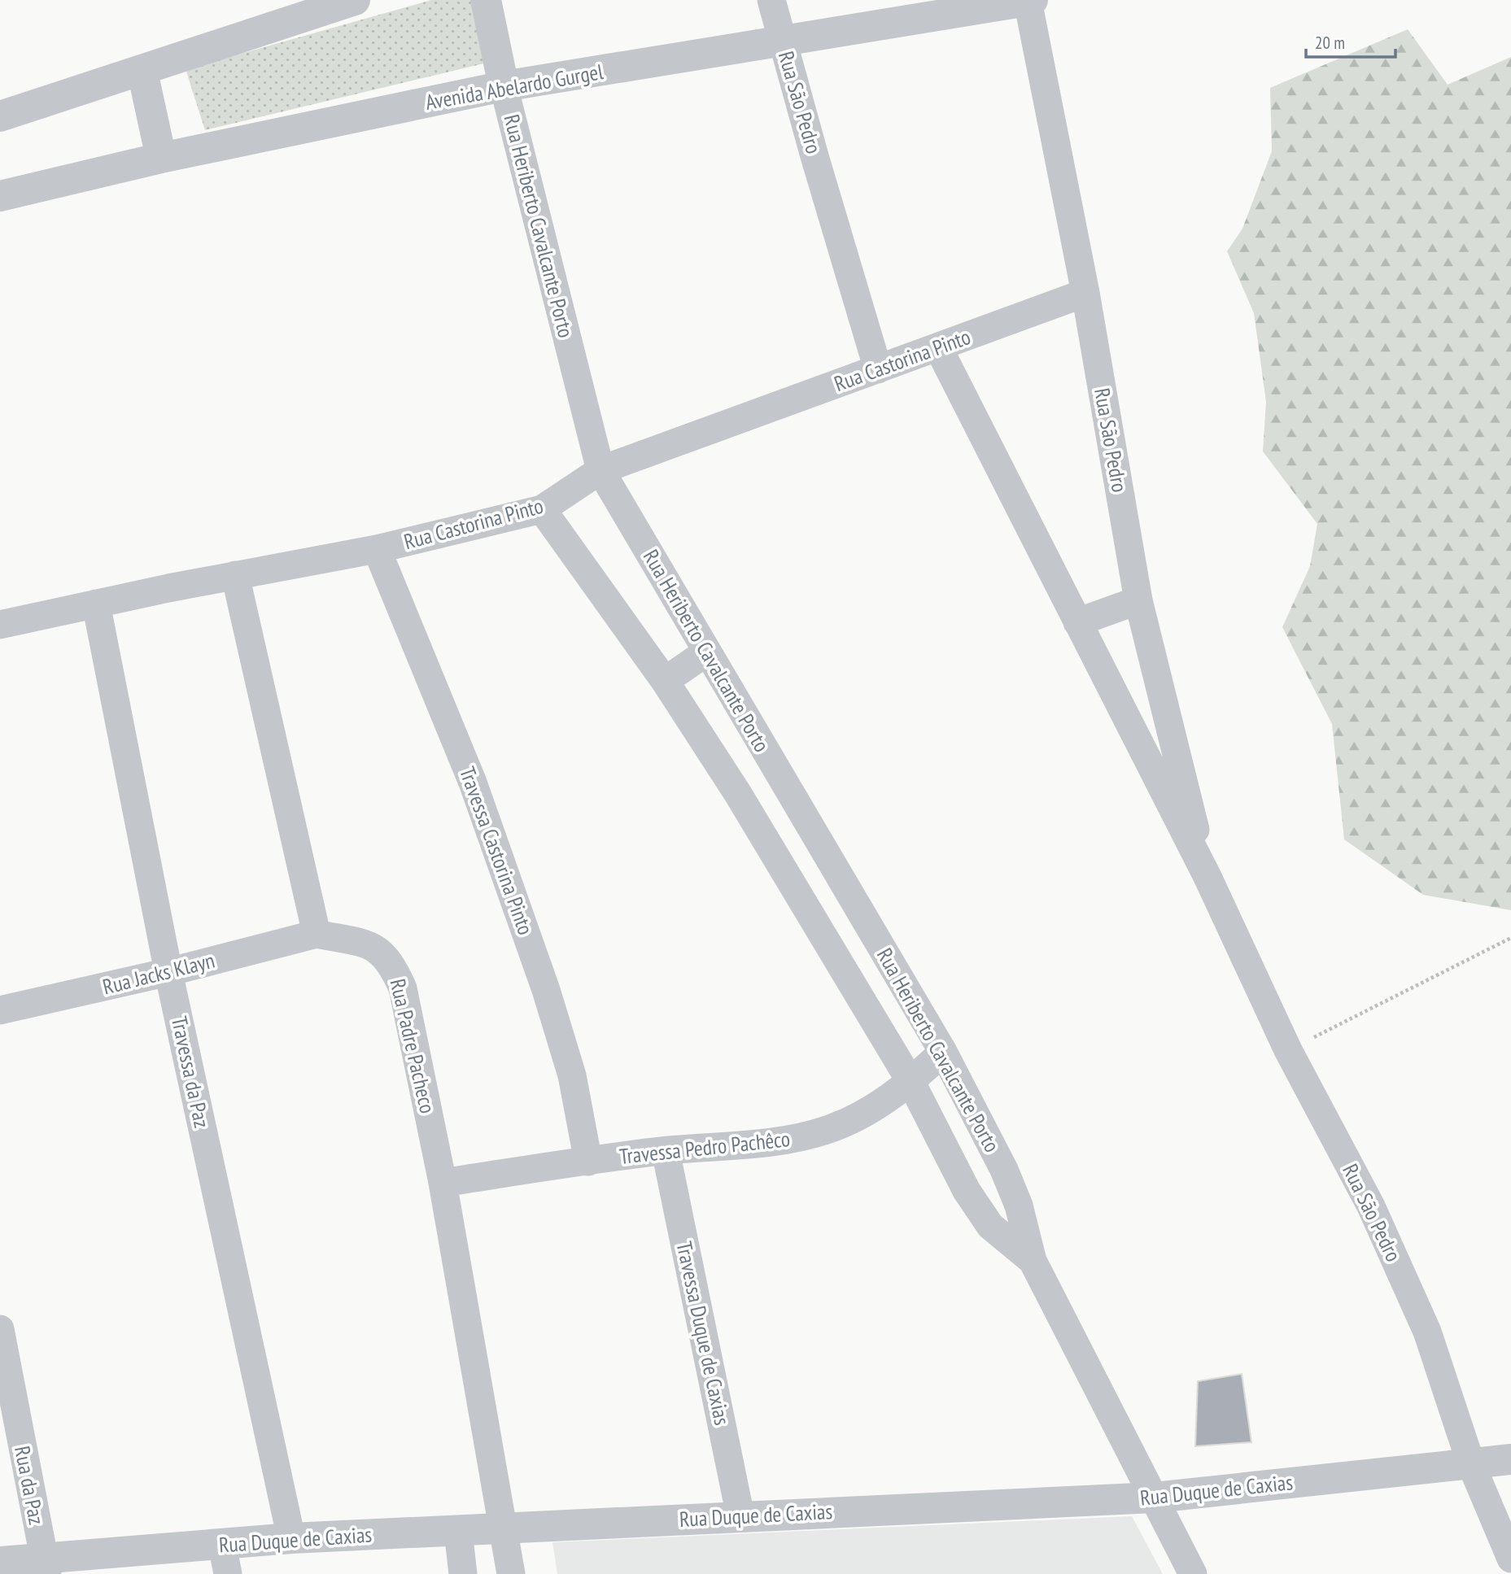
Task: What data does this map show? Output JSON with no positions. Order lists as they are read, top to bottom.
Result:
{
  "streets": {
    "street": [
      "Avenida Abelardo Gurgel",
      "Rua São Pedro",
      "Rua Heriberto Cavalcante Porto",
      "Rua Castorina Pinto",
      "Travessa Castorina Pinto",
      "Rua Jacks Klayn",
      "Rua Padre Pacheco",
      "Travessa da Paz",
      "Travessa Pedro Pachêco",
      "Travessa Duque de Caxias",
      "Rua da Paz",
      "Rua Duque de Caxias"
    ]
  },
  "crossings": [
    ["Avenida Abelardo Gurgel", "Rua São Pedro"],
    ["Avenida Abelardo Gurgel", "Rua Heriberto Cavalcante Porto"],
    ["Rua São Pedro", "Rua Castorina Pinto"],
    ["Rua São Pedro", "Rua Duque de Caxias"],
    ["Rua Heriberto Cavalcante Porto", "Rua Castorina Pinto"],
    ["Rua Heriberto Cavalcante Porto", "Travessa Pedro Pachêco"],
    ["Rua Heriberto Cavalcante Porto", "Rua Duque de Caxias"],
    ["Rua Castorina Pinto", "Travessa Castorina Pinto"],
    ["Rua Castorina Pinto", "Travessa da Paz"],
    ["Travessa Castorina Pinto", "Travessa Pedro Pachêco"],
    ["Rua Jacks Klayn", "Rua Padre Pacheco"],
    ["Rua Jacks Klayn", "Travessa da Paz"],
    ["Rua Padre Pacheco", "Travessa Pedro Pachêco"],
    ["Rua Padre Pacheco", "Rua Duque de Caxias"],
    ["Travessa da Paz", "Rua Duque de Caxias"],
    ["Travessa Pedro Pachêco", "Travessa Duque de Caxias"],
    ["Travessa Duque de Caxias", "Rua Duque de Caxias"],
    ["Rua da Paz", "Rua Duque de Caxias"]
  ],
  "scale_bar": "20 m"
}
